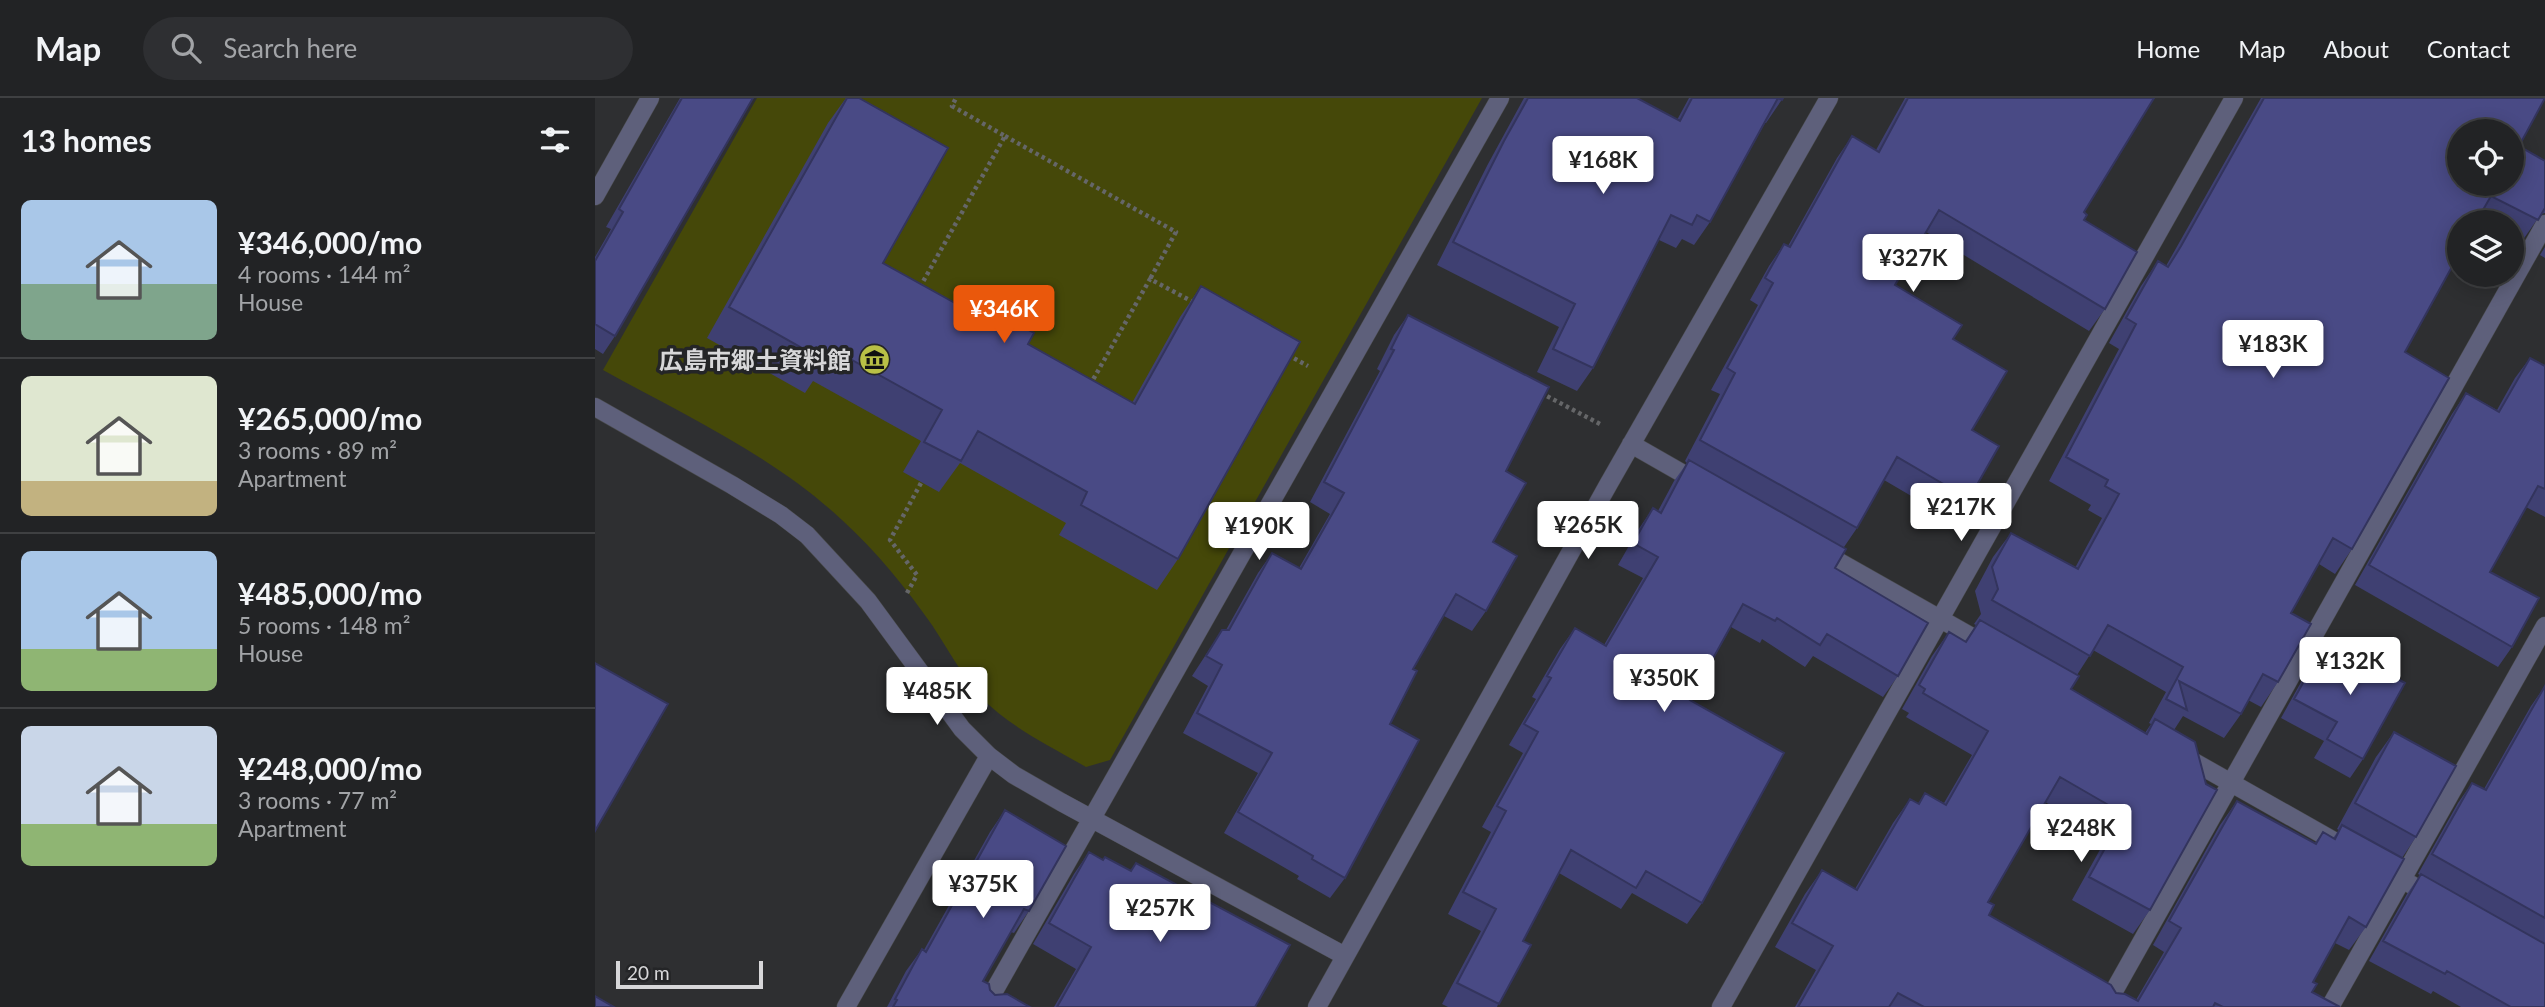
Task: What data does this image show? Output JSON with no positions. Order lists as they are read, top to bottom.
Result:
{
  "places": {
    "museum": ["広島市郷土資料館"]
  },
  "scale_bar": "20 m",
  "page": {
    "header": "Map",
    "search": "Search here",
    "nav": [
      "Home",
      "Map",
      "About",
      "Contact"
    ],
    "heading": "13 homes",
    "price": [
      "¥168K",
      "¥327K",
      "¥346K",
      "¥183K",
      "¥217K",
      "¥265K",
      "¥190K",
      "¥132K",
      "¥350K",
      "¥485K",
      "¥248K",
      "¥375K",
      "¥257K"
    ],
    "list": [
      {
        "name": "¥346,000/mo",
        "note": "4 rooms · 144 m² · House"
      },
      {
        "name": "¥265,000/mo",
        "note": "3 rooms · 89 m² · Apartment"
      },
      {
        "name": "¥485,000/mo",
        "note": "5 rooms · 148 m² · House"
      },
      {
        "name": "¥248,000/mo",
        "note": "3 rooms · 77 m² · Apartment"
      }
    ],
    "scale": "20 m"
  }
}
